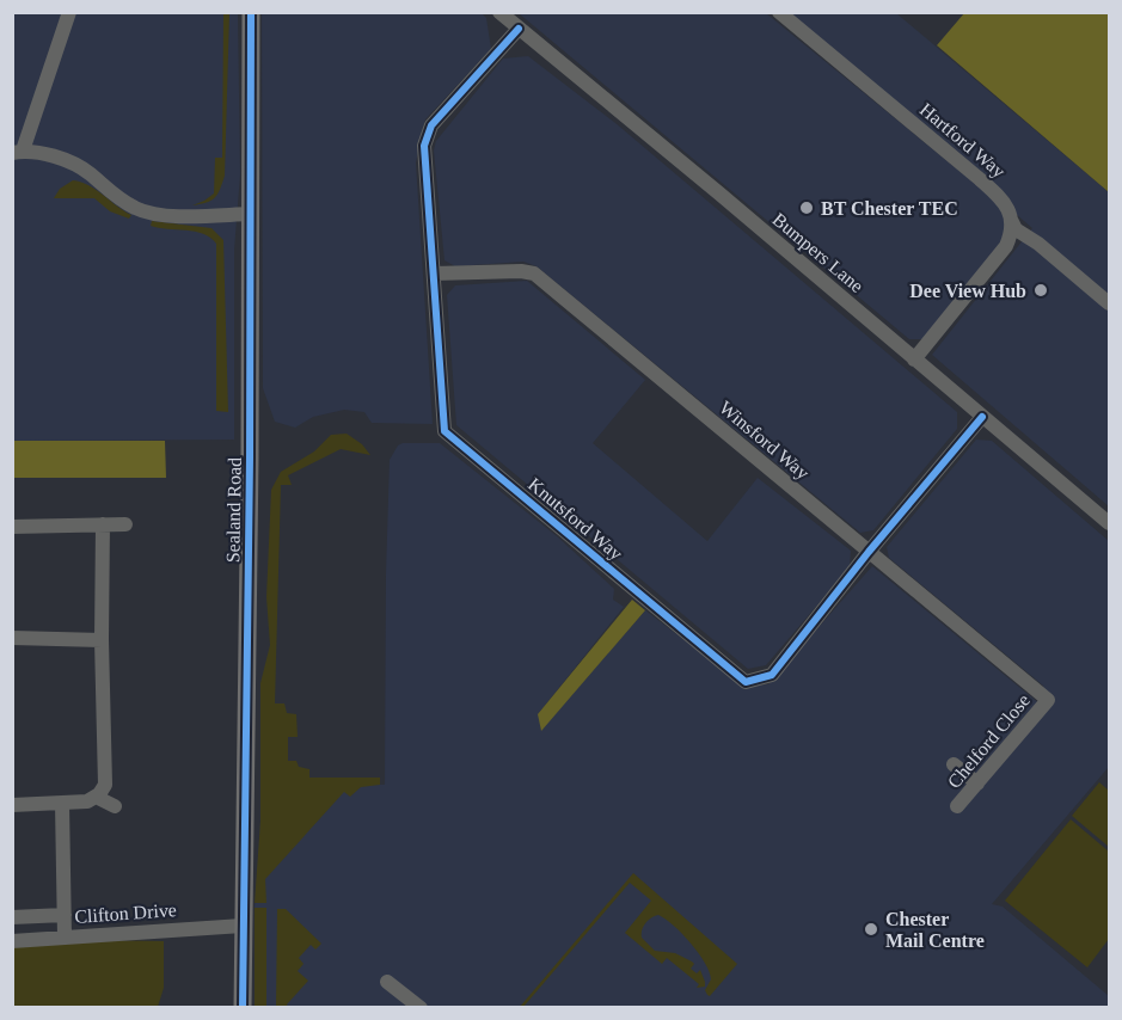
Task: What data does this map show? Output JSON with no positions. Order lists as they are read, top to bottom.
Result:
{
  "streets": {
    "main road": ["Sealand Road"],
    "street": [
      "Hartford Way",
      "Bumpers Lane",
      "Winsford Way",
      "Knutsford Way",
      "Chelford Close",
      "Clifton Drive"
    ]
  },
  "crossings": [
    ["Bumpers Lane", "Knutsford Way"],
    ["Winsford Way", "Knutsford Way"],
    ["Winsford Way", "Chelford Close"],
    ["Sealand Road", "Clifton Drive"]
  ],
  "places": ["BT Chester TEC", "Dee View Hub", "Chester Mail Centre"]
}
